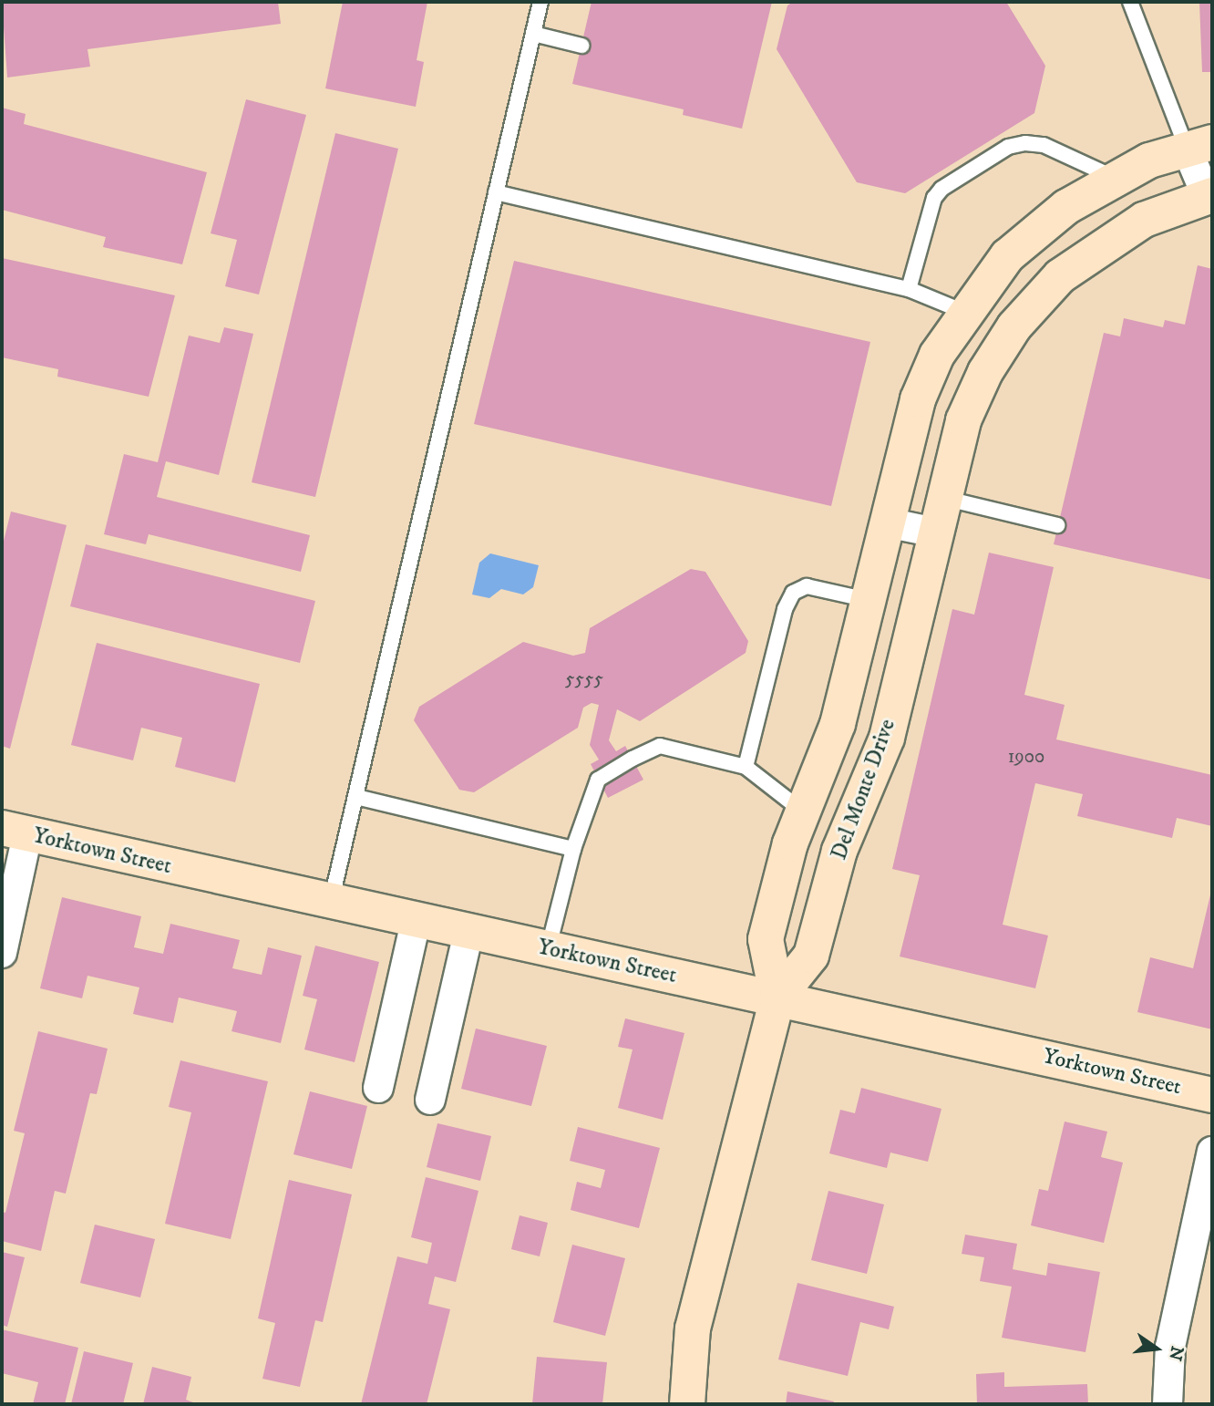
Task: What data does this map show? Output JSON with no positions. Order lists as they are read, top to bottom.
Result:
{
  "streets": {
    "street": ["Del Monte Drive", "Yorktown Street"]
  },
  "crossings": [
    ["Del Monte Drive", "Yorktown Street"]
  ],
  "house_numbers": ["5555", "1900"],
  "north": "right"
}
